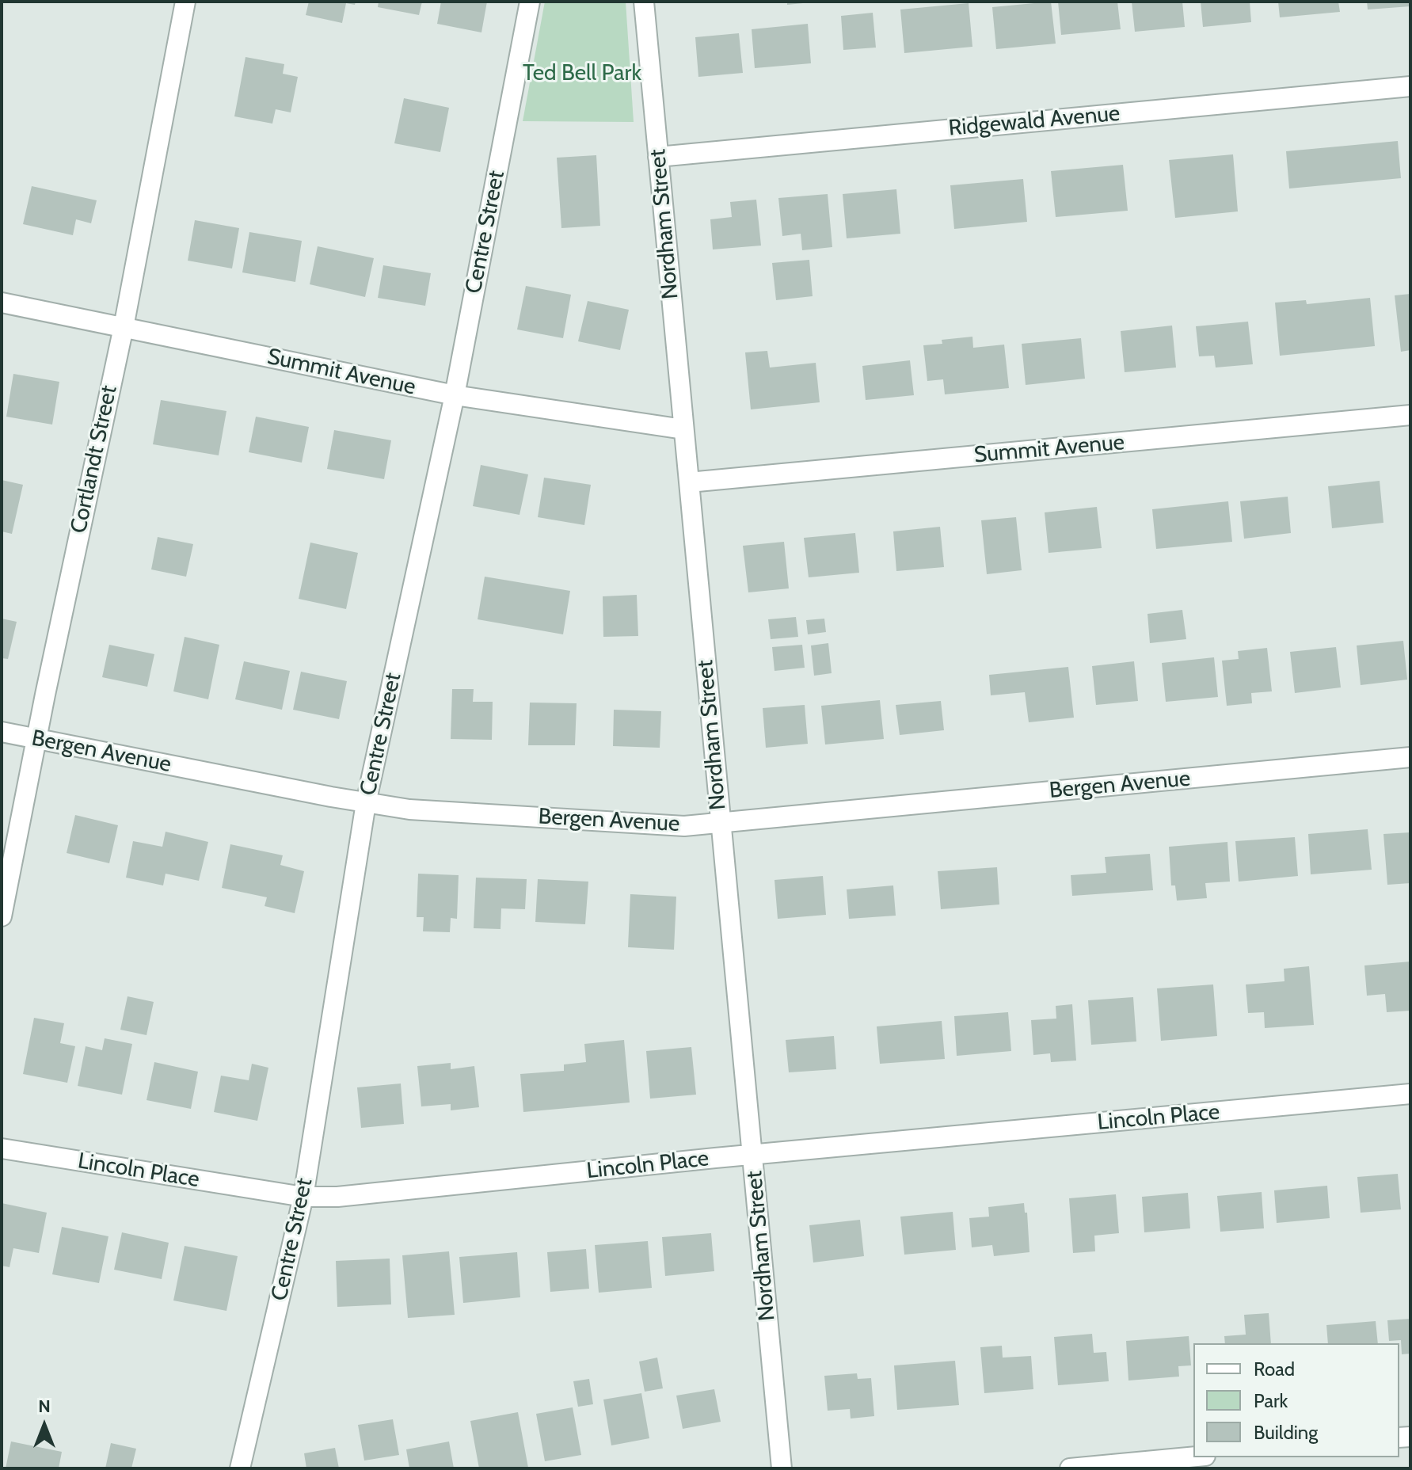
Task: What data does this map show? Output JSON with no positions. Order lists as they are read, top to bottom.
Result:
{
  "streets": {
    "street": [
      "Ridgewald Avenue",
      "Nordham Street",
      "Centre Street",
      "Summit Avenue",
      "Cortlandt Street",
      "Bergen Avenue",
      "Lincoln Place"
    ]
  },
  "crossings": [
    ["Ridgewald Avenue", "Nordham Street"],
    ["Nordham Street", "Summit Avenue"],
    ["Nordham Street", "Bergen Avenue"],
    ["Nordham Street", "Lincoln Place"],
    ["Centre Street", "Summit Avenue"],
    ["Centre Street", "Bergen Avenue"],
    ["Centre Street", "Lincoln Place"],
    ["Summit Avenue", "Cortlandt Street"],
    ["Cortlandt Street", "Bergen Avenue"]
  ],
  "parks": ["Ted Bell Park"],
  "legend": ["Road", "Park", "Building"],
  "north": "top"
}
